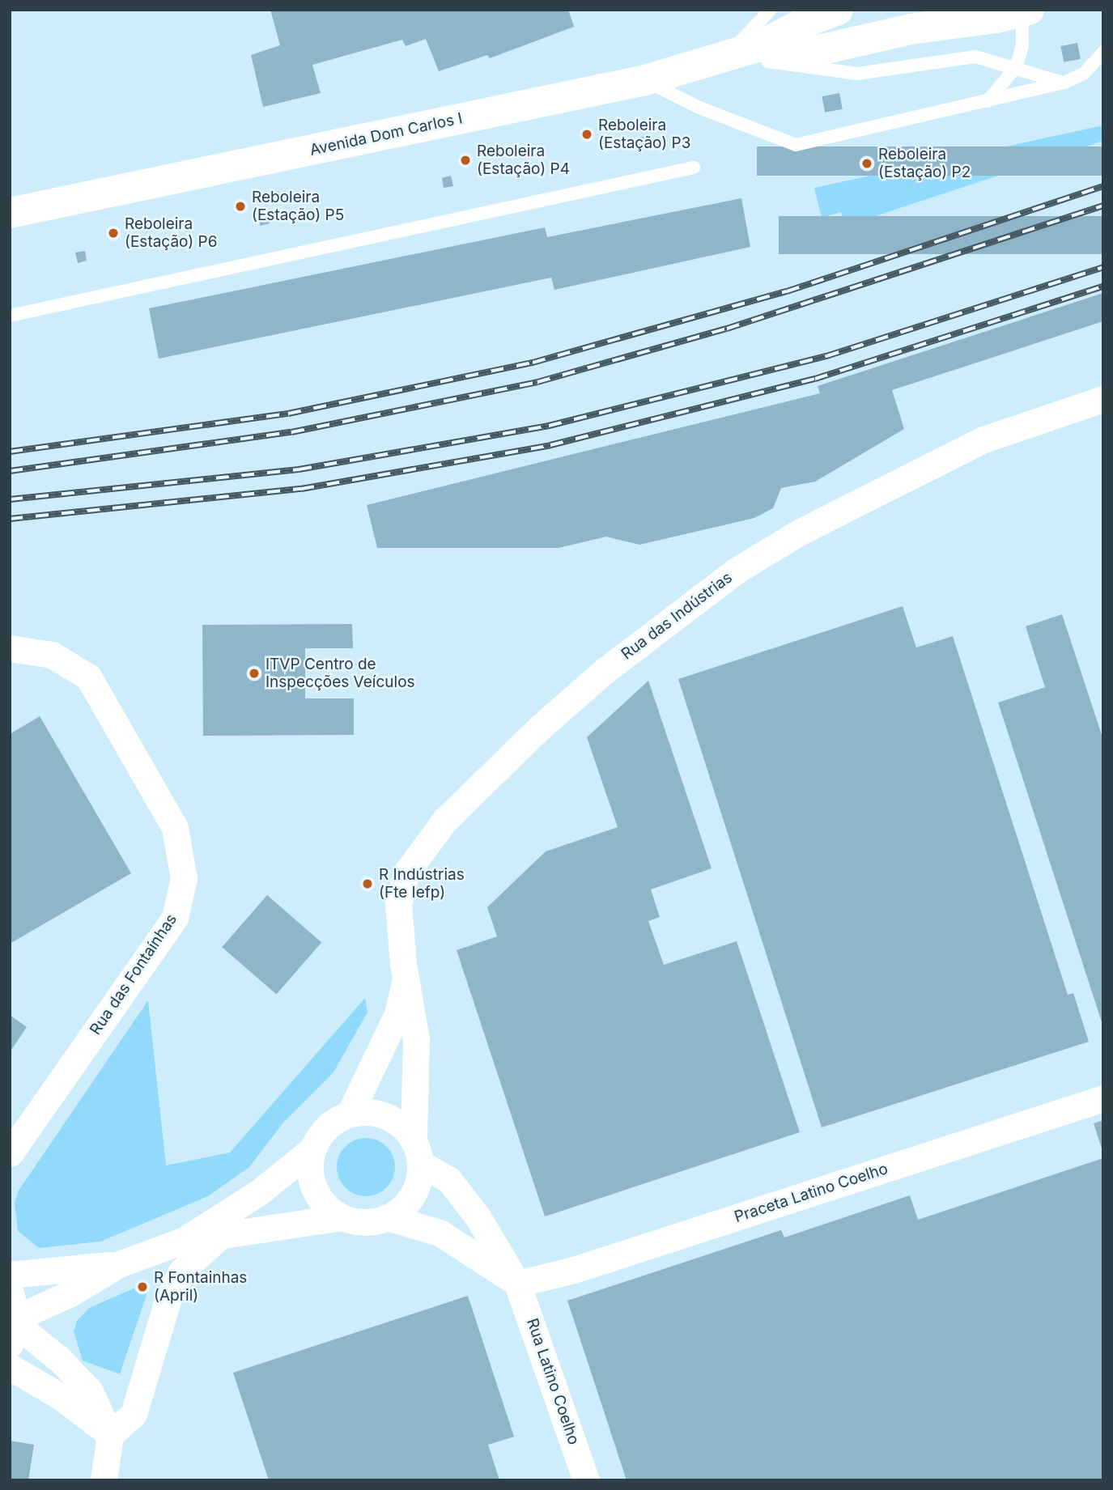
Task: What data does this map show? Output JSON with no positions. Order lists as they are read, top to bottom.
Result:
{
  "streets": {
    "street": [
      "Avenida Dom Carlos I",
      "Rua das Indústrias",
      "Rua das Fontaínhas",
      "Praceta Latino Coelho",
      "Rua Latino Coelho"
    ]
  },
  "crossings": [
    ["Rua das Indústrias", "Rua Latino Coelho"],
    ["Praceta Latino Coelho", "Rua Latino Coelho"]
  ],
  "places": [
    "Reboleira (Estação) P3",
    "Reboleira (Estação) P4",
    "Reboleira (Estação) P2",
    "Reboleira (Estação) P5",
    "Reboleira (Estação) P6",
    "ITVP Centro de Inspecções Veículos",
    "R Indústrias (Fte Iefp)",
    "R Fontainhas (April)"
  ]
}
